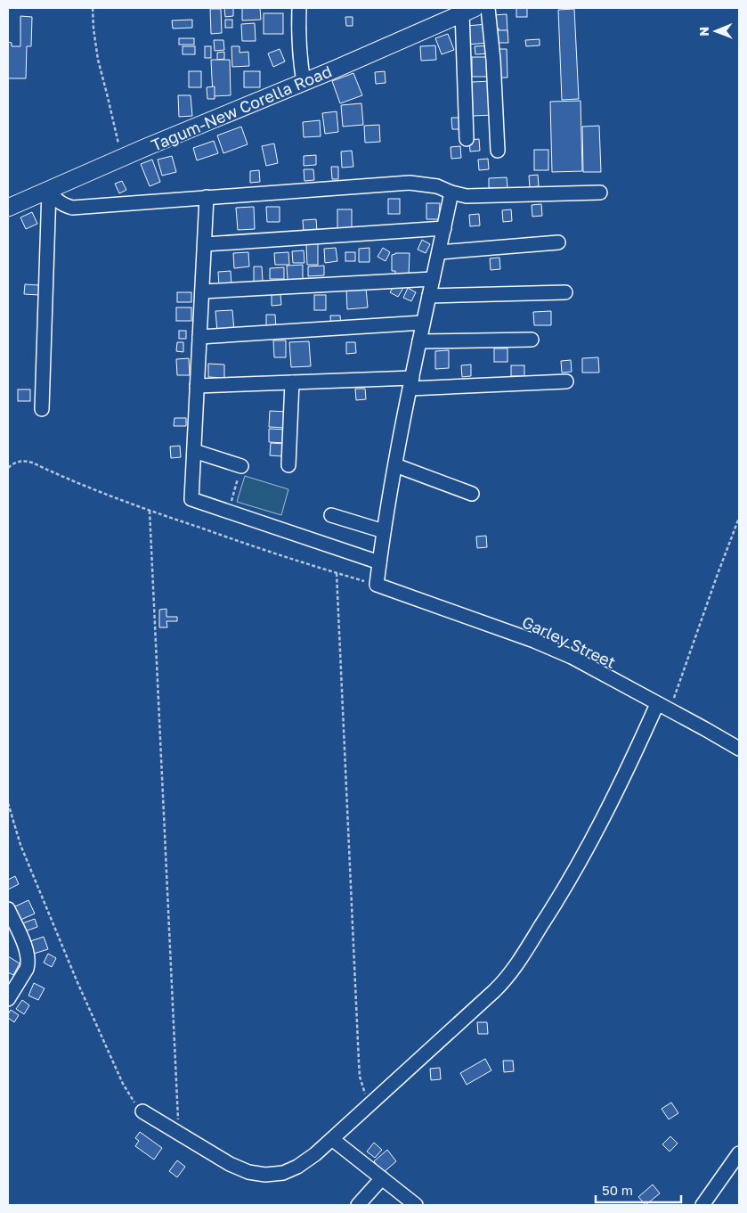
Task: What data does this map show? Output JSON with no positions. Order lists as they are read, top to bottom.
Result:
{
  "streets": {
    "main road": ["Tagum-New Corella Road"],
    "street": ["Garley Street"]
  },
  "scale_bar": "50 m",
  "north": "left"
}
